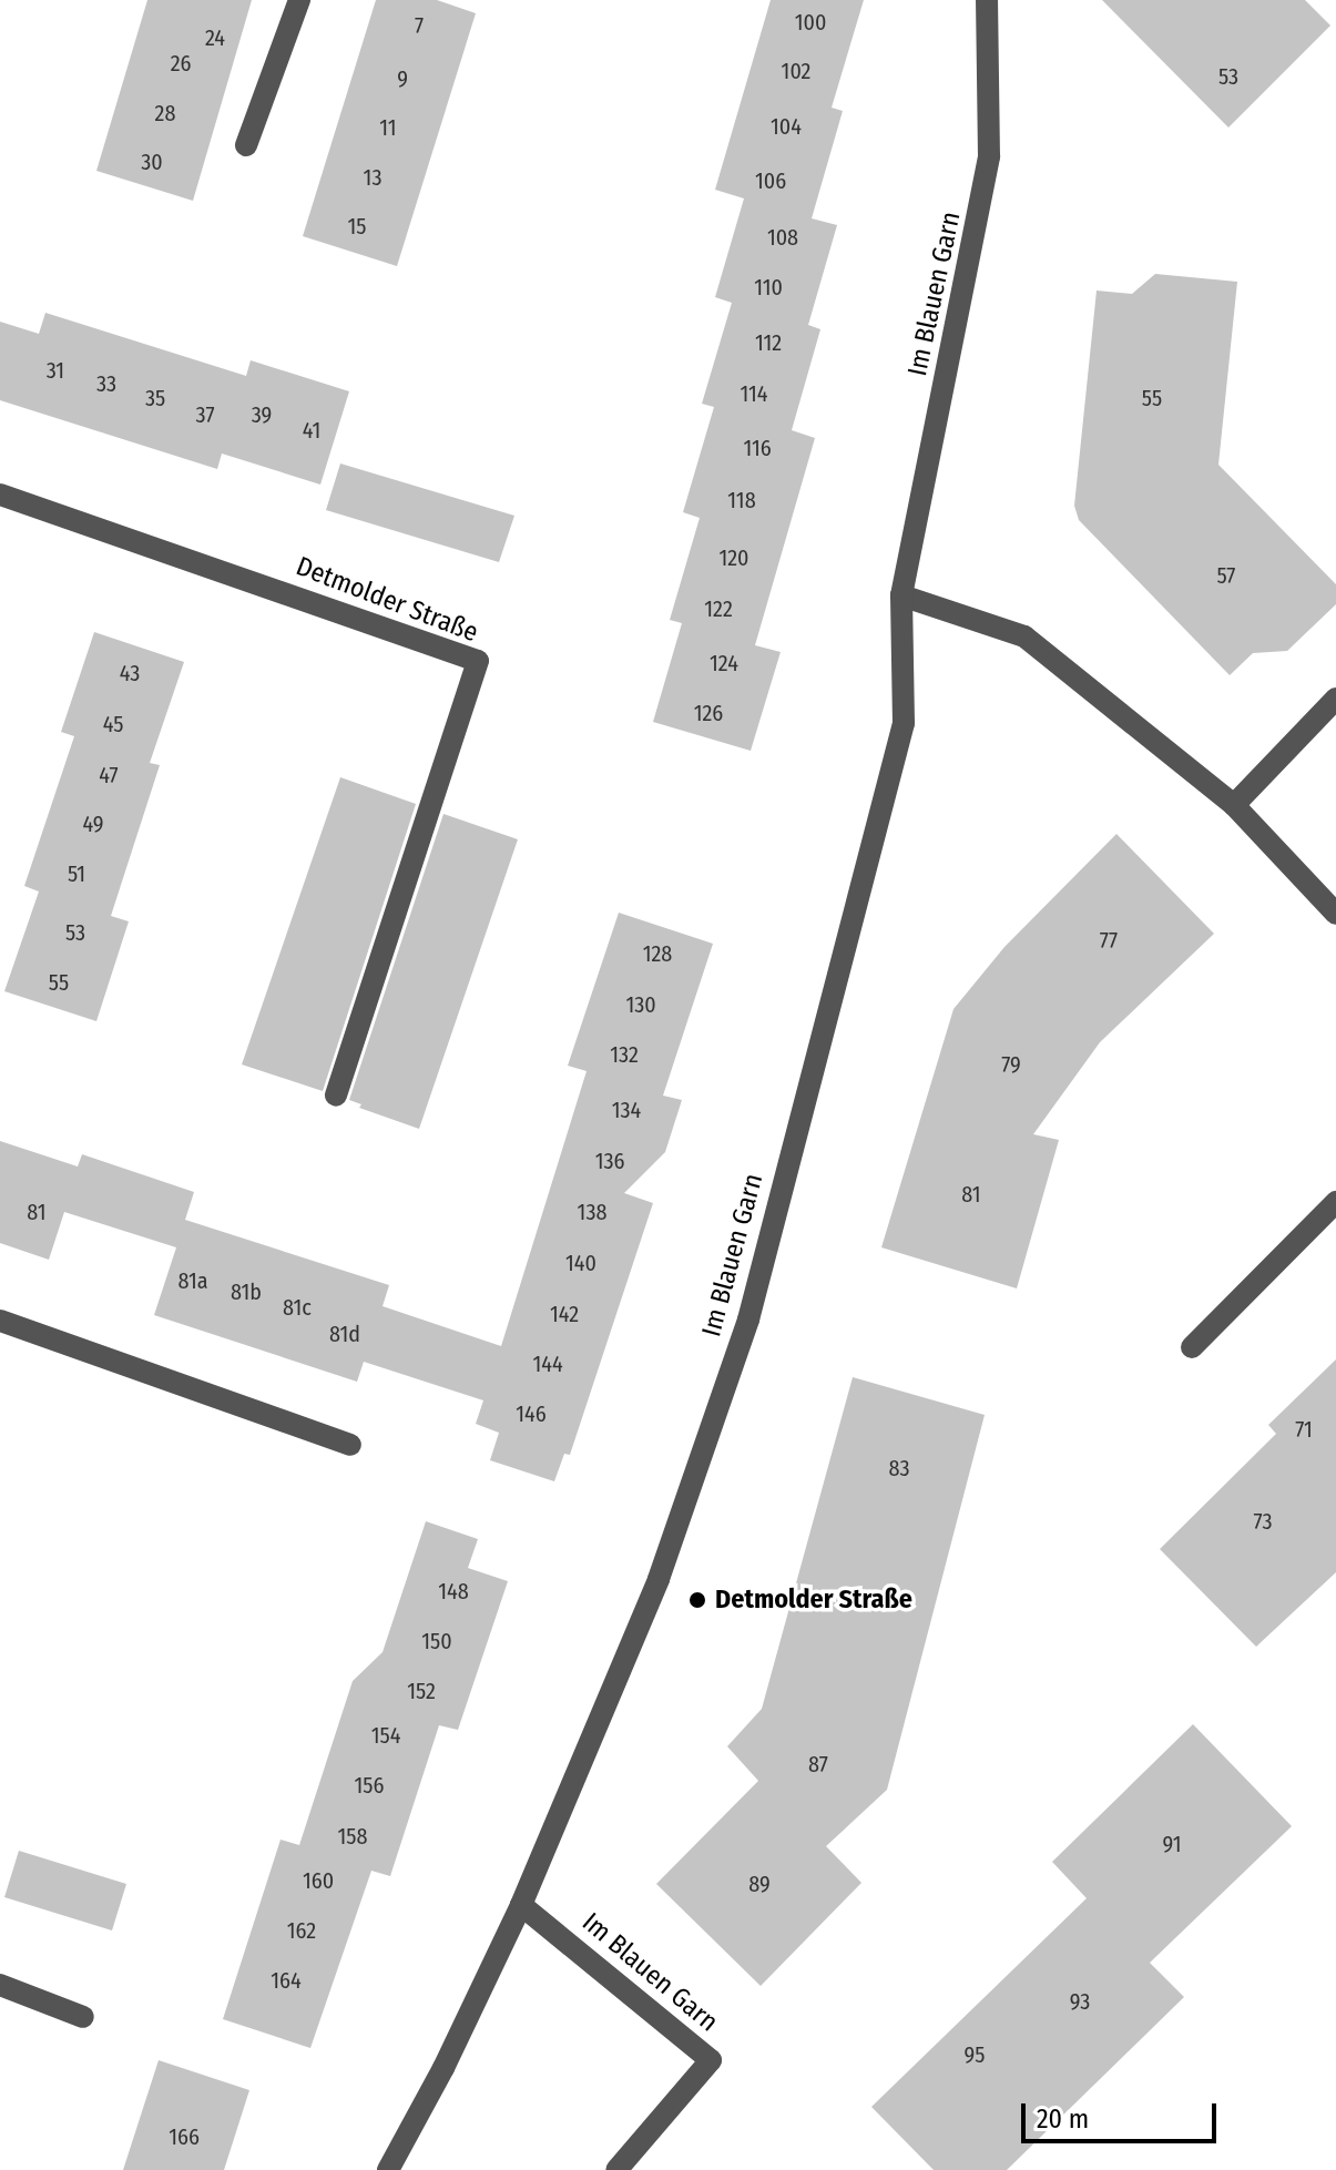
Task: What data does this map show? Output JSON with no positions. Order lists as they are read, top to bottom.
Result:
{
  "streets": {
    "street": ["Im Blauen Garn", "Detmolder Straße"]
  },
  "places": ["Detmolder Straße"],
  "house_numbers": [
    "100",
    "7",
    "24",
    "26",
    "102",
    "53",
    "9",
    "28",
    "104",
    "11",
    "30",
    "13",
    "106",
    "15",
    "108",
    "110",
    "112",
    "31",
    "33",
    "114",
    "35",
    "55",
    "37",
    "39",
    "41",
    "116",
    "118",
    "120",
    "57",
    "122",
    "124",
    "43",
    "126",
    "45",
    "47",
    "49",
    "51",
    "53",
    "77",
    "128",
    "55",
    "130",
    "132",
    "79",
    "134",
    "136",
    "81",
    "81",
    "138",
    "140",
    "81a",
    "81b",
    "81c",
    "142",
    "81d",
    "144",
    "146",
    "71",
    "83",
    "73",
    "148",
    "150",
    "152",
    "154",
    "87",
    "156",
    "158",
    "91",
    "160",
    "89",
    "162",
    "164",
    "93",
    "95",
    "166"
  ],
  "scale_bar": "20 m"
}
